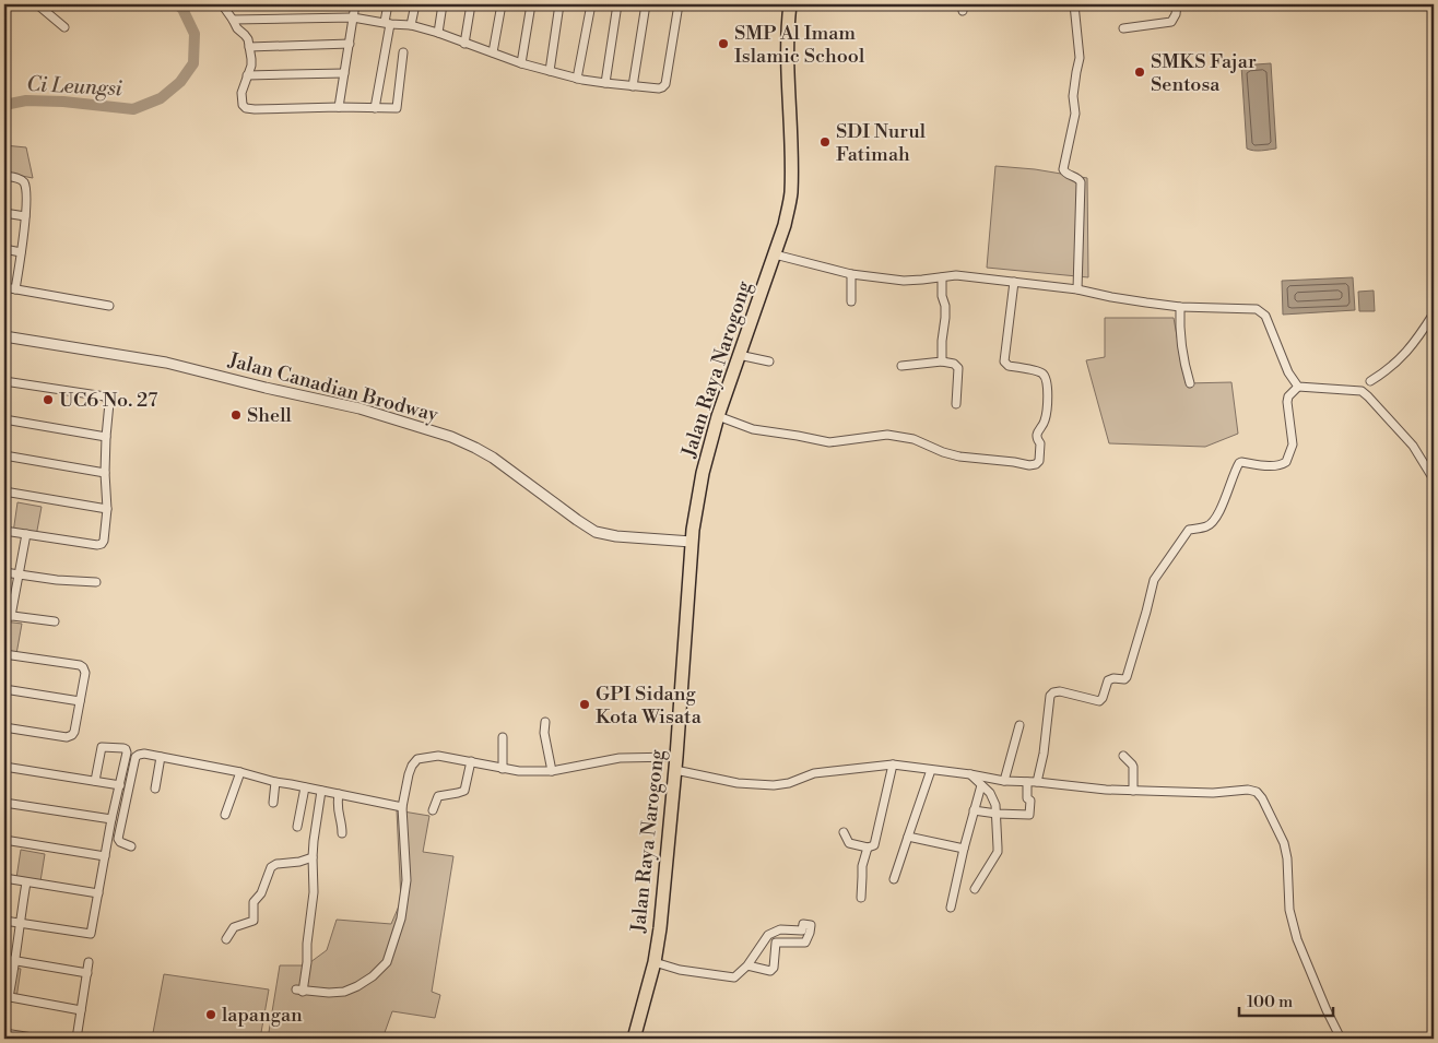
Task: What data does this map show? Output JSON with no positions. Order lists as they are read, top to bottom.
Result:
{
  "streets": {
    "main road": ["Jalan Raya Narogong"],
    "street": ["Jalan Canadian Brodway"]
  },
  "crossings": [
    ["Jalan Raya Narogong", "Jalan Canadian Brodway"]
  ],
  "water": ["Ci Leungsi"],
  "places": [
    "SMP Al Imam Islamic School",
    "SMKS Fajar Sentosa",
    "SDI Nurul Fatimah",
    "UC6 No. 27",
    "Shell",
    "GPI Sidang Kota Wisata",
    "lapangan"
  ],
  "scale_bar": "100 m"
}
